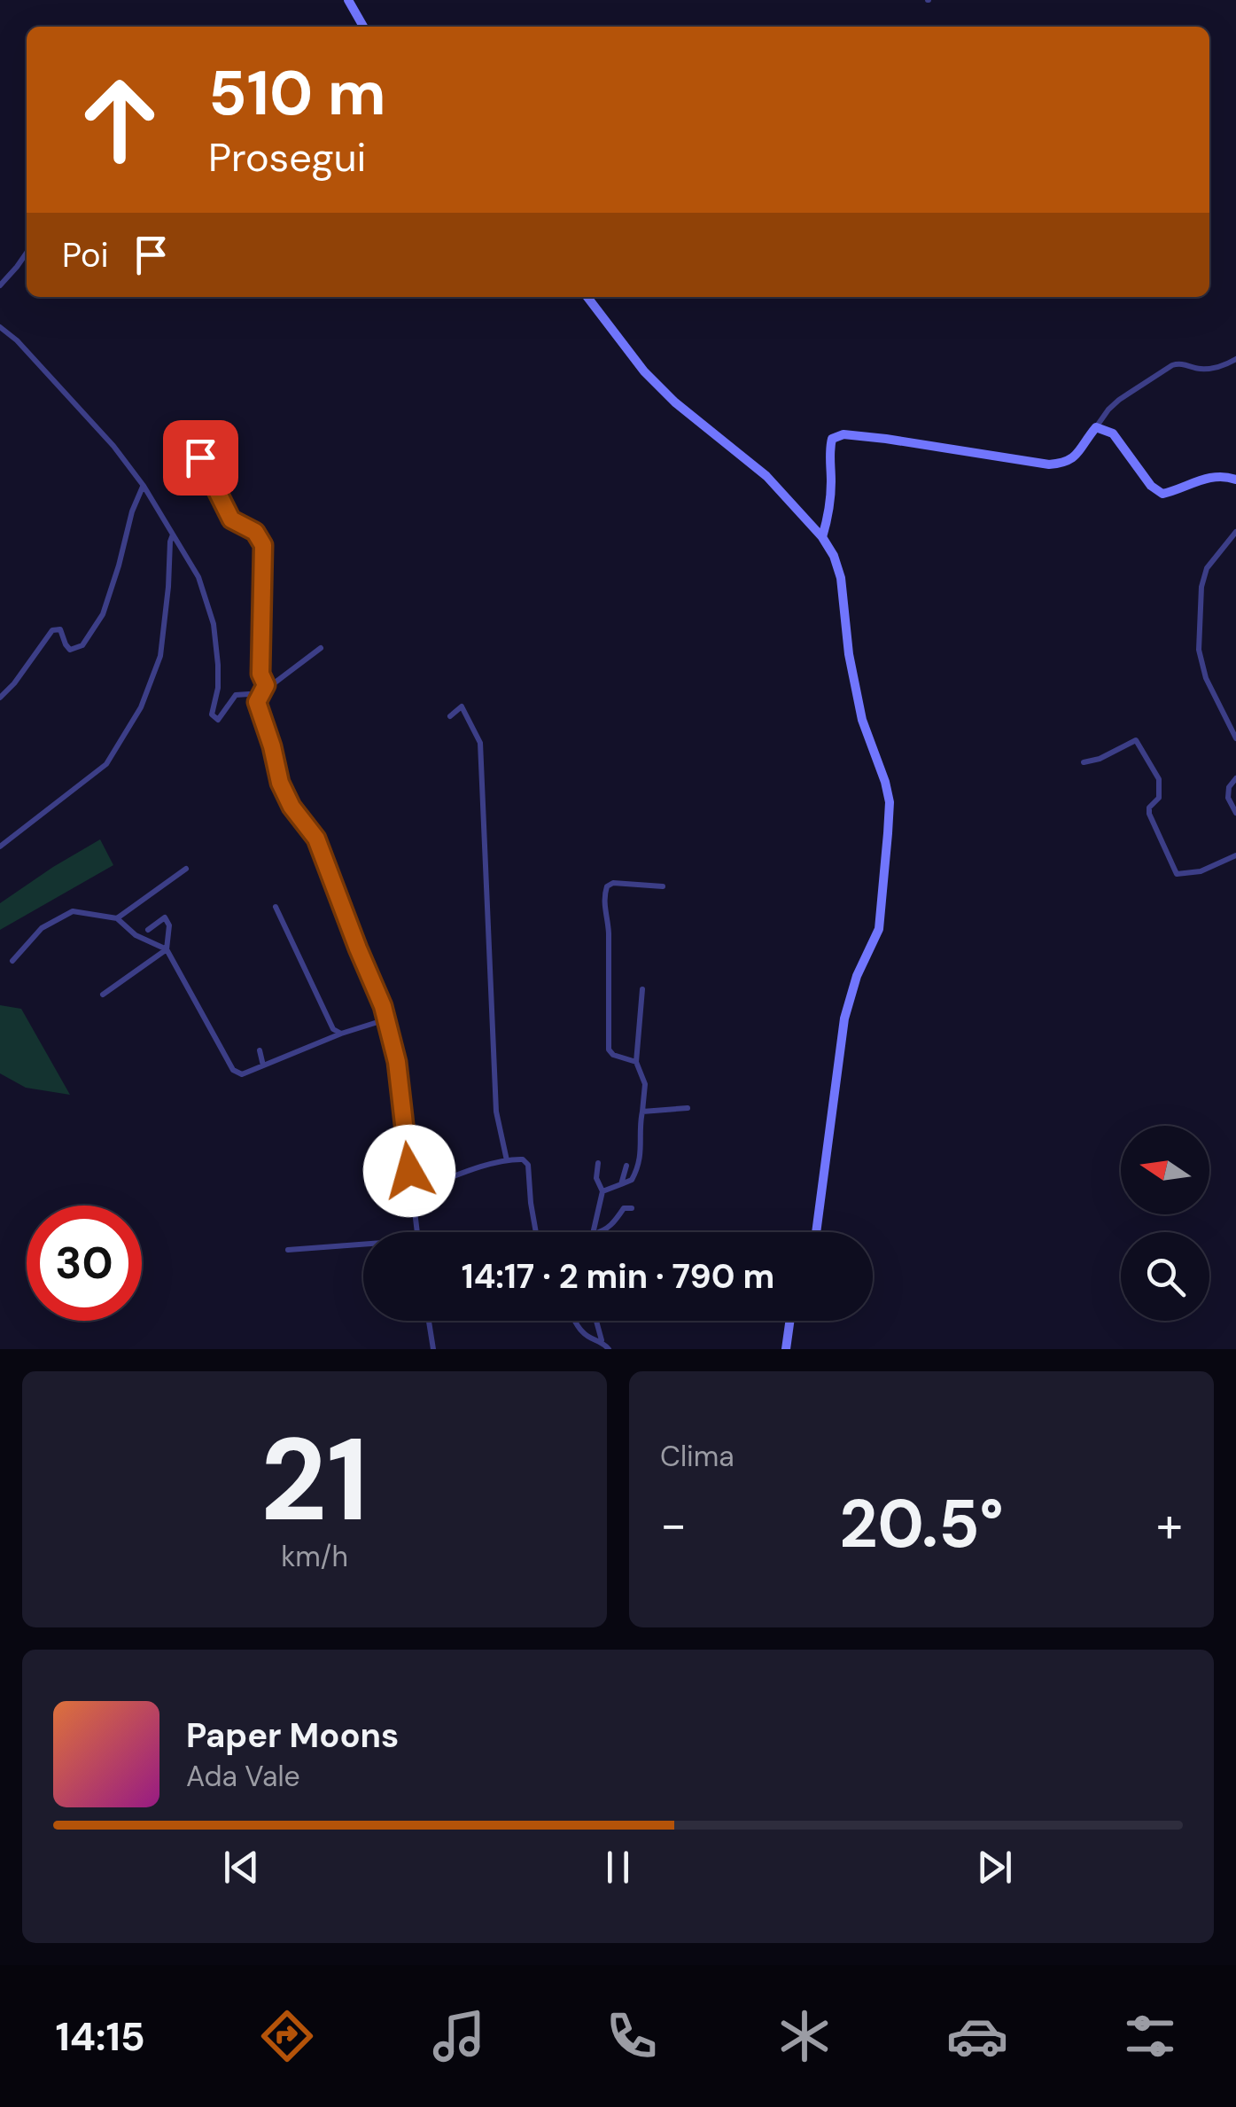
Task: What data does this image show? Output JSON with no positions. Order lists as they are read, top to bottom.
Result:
{
  "north": "left",
  "page": {
    "turn": ["510 m", "Prosegui"],
    "then": "Poi",
    "limit": "30",
    "trip": "14:17 · 2 min · 790 m",
    "tile": [
      ["21", "km/h"],
      "Clima"
    ],
    "heat": ["−", "20.5°", "+"],
    "song": ["Paper Moons", "Ada Vale"],
    "tabs": "14:15"
  }
}
